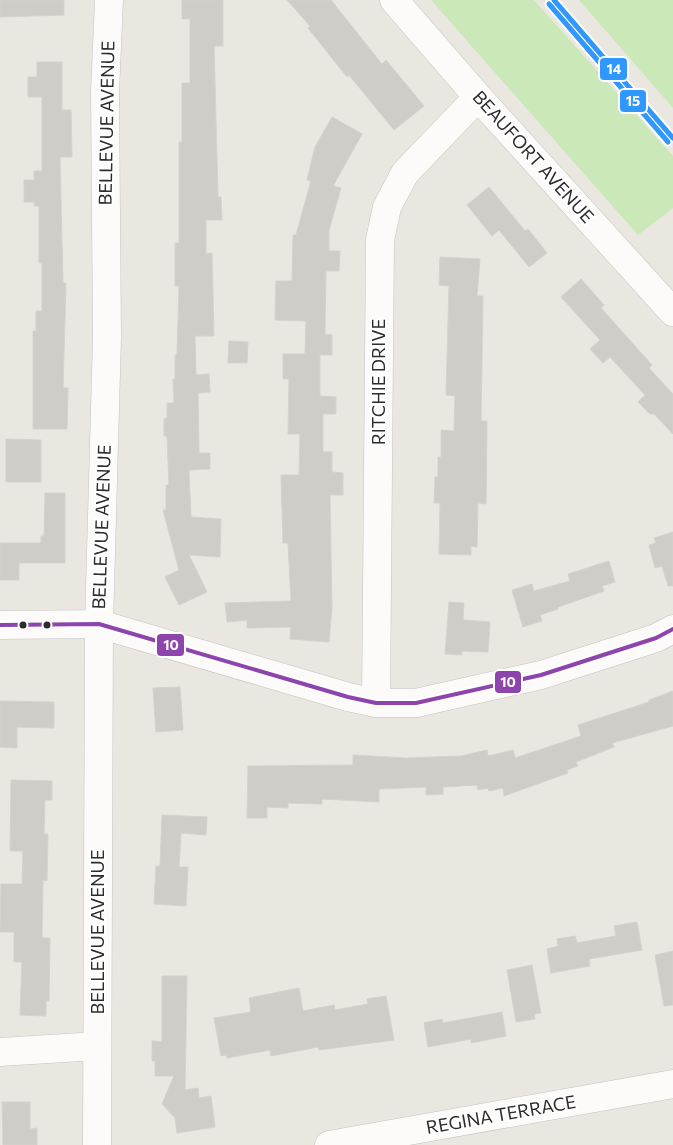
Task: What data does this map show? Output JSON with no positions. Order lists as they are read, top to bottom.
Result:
{
  "streets": {
    "street": [
      "BELLEVUE AVENUE",
      "BEAUFORT AVENUE",
      "RITCHIE DRIVE",
      "REGINA TERRACE"
    ]
  },
  "crossings": [
    ["BEAUFORT AVENUE", "RITCHIE DRIVE"]
  ],
  "lines": ["transit line 14", "transit line 15", "transit line 10"]
}
